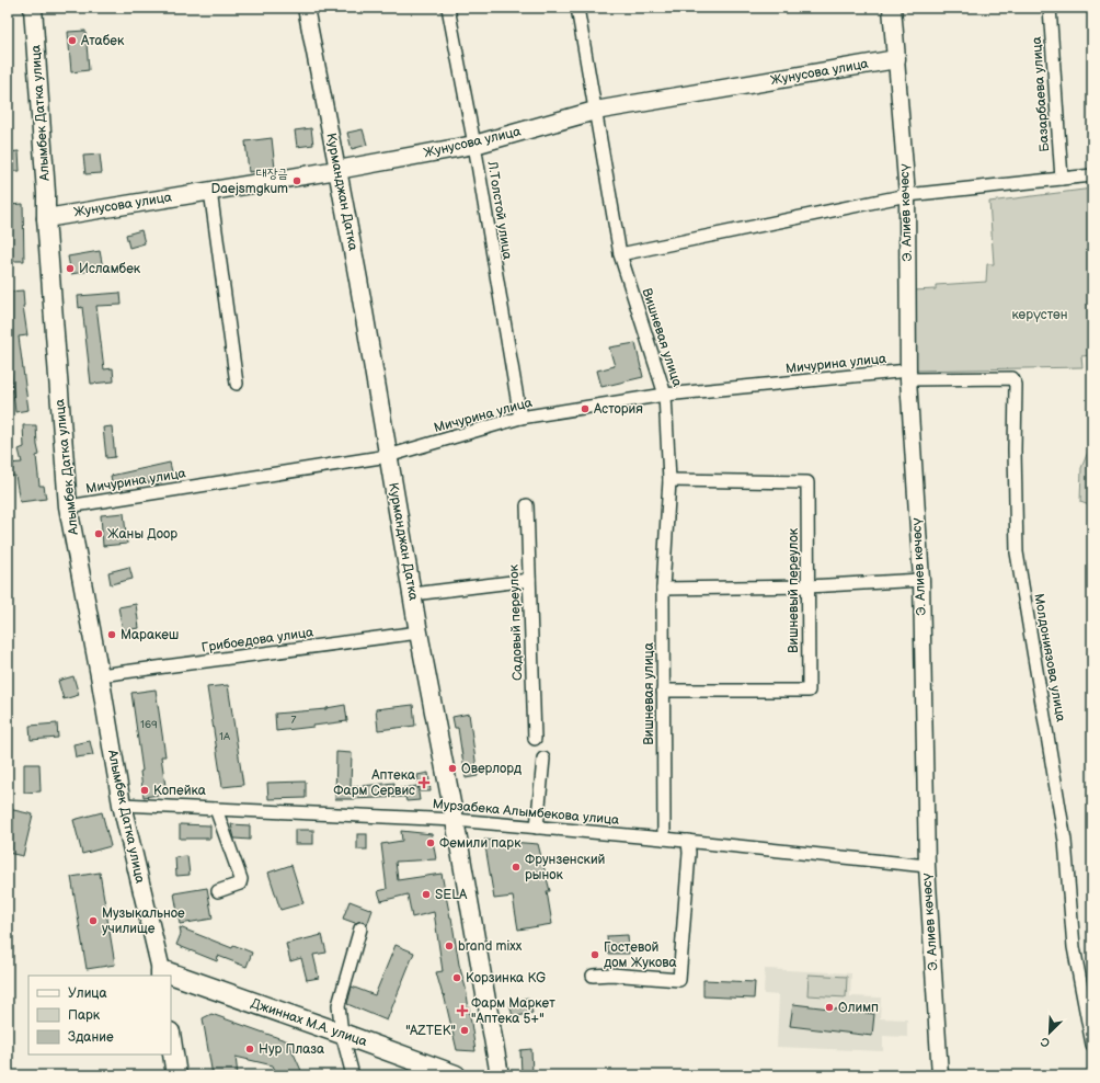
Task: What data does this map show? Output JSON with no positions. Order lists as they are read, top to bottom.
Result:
{
  "streets": {
    "main road": [
      "Жунусова улица",
      "Алымбек Датка улица",
      "Курманджан Датка",
      "Джиннах М.А. улица"
    ],
    "street": [
      "Базарбаева улица",
      "Л.Толстой улица",
      "Э. Алиев көчөсү",
      "Вишневая улица",
      "Мичурина улица",
      "Вишневый переулок",
      "Садовый переулок",
      "Грибоедова улица",
      "Молдониязова улица",
      "Мурзабека Алымбекова улица"
    ]
  },
  "crossings": [
    ["Жунусова улица", "Алымбек Датка улица"],
    ["Жунусова улица", "Курманджан Датка"],
    ["Жунусова улица", "Л.Толстой улица"],
    ["Жунусова улица", "Э. Алиев көчөсү"],
    ["Жунусова улица", "Вишневая улица"],
    ["Алымбек Датка улица", "Мичурина улица"],
    ["Алымбек Датка улица", "Грибоедова улица"],
    ["Алымбек Датка улица", "Мурзабека Алымбекова улица"],
    ["Курманджан Датка", "Мичурина улица"],
    ["Курманджан Датка", "Грибоедова улица"],
    ["Курманджан Датка", "Мурзабека Алымбекова улица"],
    ["Л.Толстой улица", "Мичурина улица"],
    ["Э. Алиев көчөсү", "Мичурина улица"],
    ["Э. Алиев көчөсү", "Молдониязова улица"],
    ["Э. Алиев көчөсү", "Мурзабека Алымбекова улица"],
    ["Вишневая улица", "Мичурина улица"],
    ["Вишневая улица", "Вишневый переулок"],
    ["Вишневая улица", "Мурзабека Алымбекова улица"],
    ["Мичурина улица", "Молдониязова улица"]
  ],
  "parks": ["көрүстөн"],
  "places": {
    "other": [
      "Атабек",
      "대장금 Daejsmgkum",
      "Исламбек",
      "Астория",
      "Жаны Доор",
      "Маракеш",
      "Оверлорд",
      "Копейка",
      "Фемили парк",
      "Фрунзенский рынок",
      "SELA",
      "Музыкальное училище",
      "brand mixx",
      "Гостевой дом Жукова",
      "Корзинка KG",
      "Олимп",
      "\"AZTEK\"",
      "Нур Плаза"
    ],
    "health": ["Аптека Фарм Сервис", "Фарм Маркет \"Аптека 5+\""]
  },
  "house_numbers": ["7", "169", "1А"],
  "legend": ["Улица", "Парк", "Здание"],
  "north": "bottom left"
}
